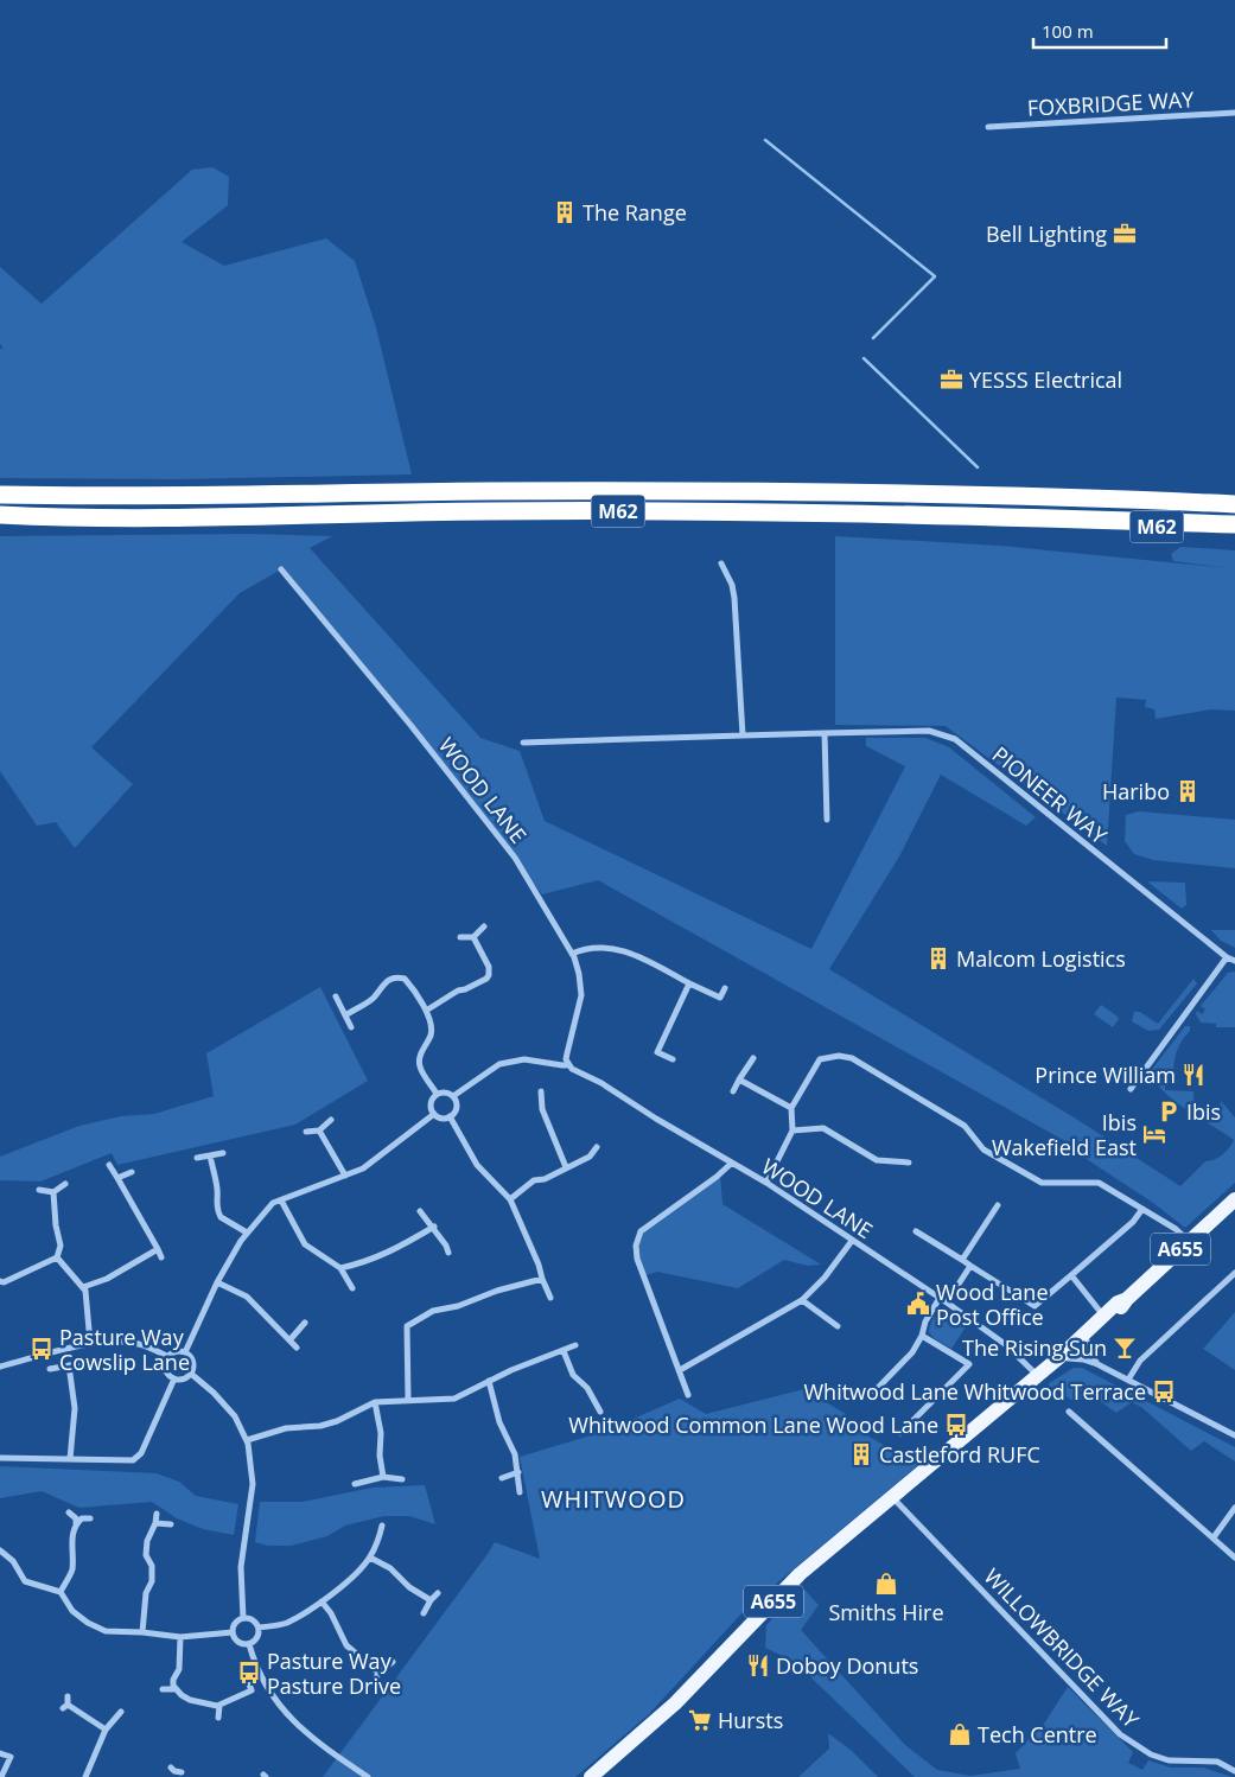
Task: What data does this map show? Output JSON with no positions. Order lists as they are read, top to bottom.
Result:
{
  "streets": {
    "highway": ["M62"],
    "main road": ["A655"],
    "street": [
      "FOXBRIDGE WAY",
      "WOOD LANE",
      "PIONEER WAY",
      "WILLOWBRIDGE WAY"
    ]
  },
  "crossings": [
    ["WOOD LANE", "A655"],
    ["A655", "WILLOWBRIDGE WAY"]
  ],
  "districts": ["WHITWOOD"],
  "places": {
    "building": [
      "The Range",
      "Haribo",
      "Malcom Logistics",
      "Castleford RUFC"
    ],
    "office": ["Bell Lighting", "YESSS Electrical"],
    "restaurant": ["Prince William", "Doboy Donuts"],
    "parking": ["Ibis"],
    "hotel": ["Ibis Wakefield East"],
    "public building": ["Wood Lane Post Office"],
    "bar": ["The Rising Sun"],
    "bus stop": [
      "Pasture Way Cowslip Lane",
      "Whitwood Lane Whitwood Terrace",
      "Whitwood Common Lane Wood Lane",
      "Pasture Way Pasture Drive"
    ],
    "shop": ["Smiths Hire", "Tech Centre"],
    "supermarket": ["Hursts"]
  },
  "scale_bar": "100 m"
}
